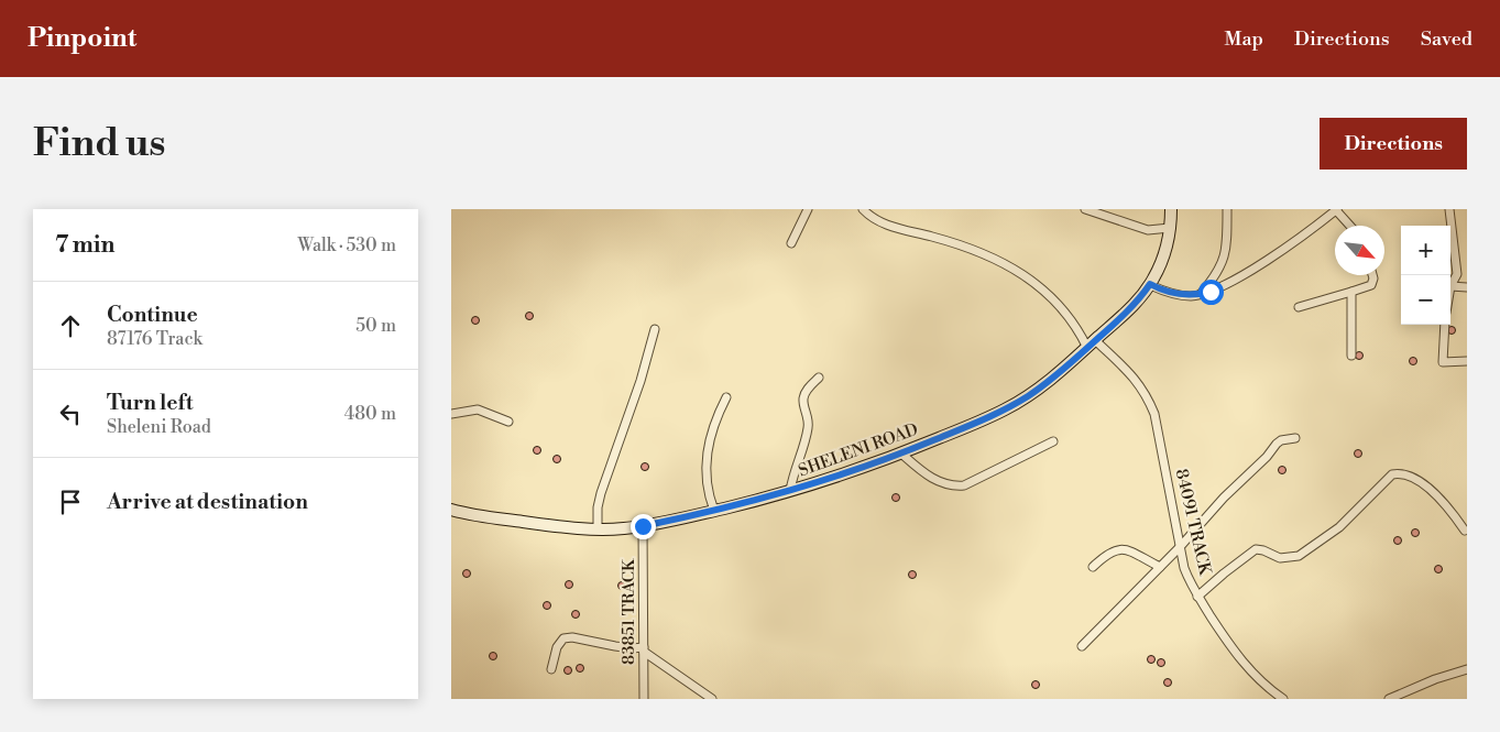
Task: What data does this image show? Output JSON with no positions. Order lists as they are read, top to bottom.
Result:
{
  "streets": {
    "street": ["SHELENI ROAD", "84091 TRACK", "83851 TRACK"]
  },
  "crossings": [
    ["SHELENI ROAD", "84091 TRACK"],
    ["SHELENI ROAD", "83851 TRACK"]
  ],
  "north": "bottom right",
  "page": {
    "header": "Pinpoint",
    "nav": ["Map", "Directions", "Saved"],
    "buttons": "Directions",
    "title": "Find us",
    "heading": ["7 min", "Walk · 530 m"],
    "map_buttons": ["+", "−"],
    "list": [
      ["Continue", "87176 Track", "50 m"],
      ["Turn left", "Sheleni Road", "480 m"],
      "Arrive at destination"
    ]
  }
}
